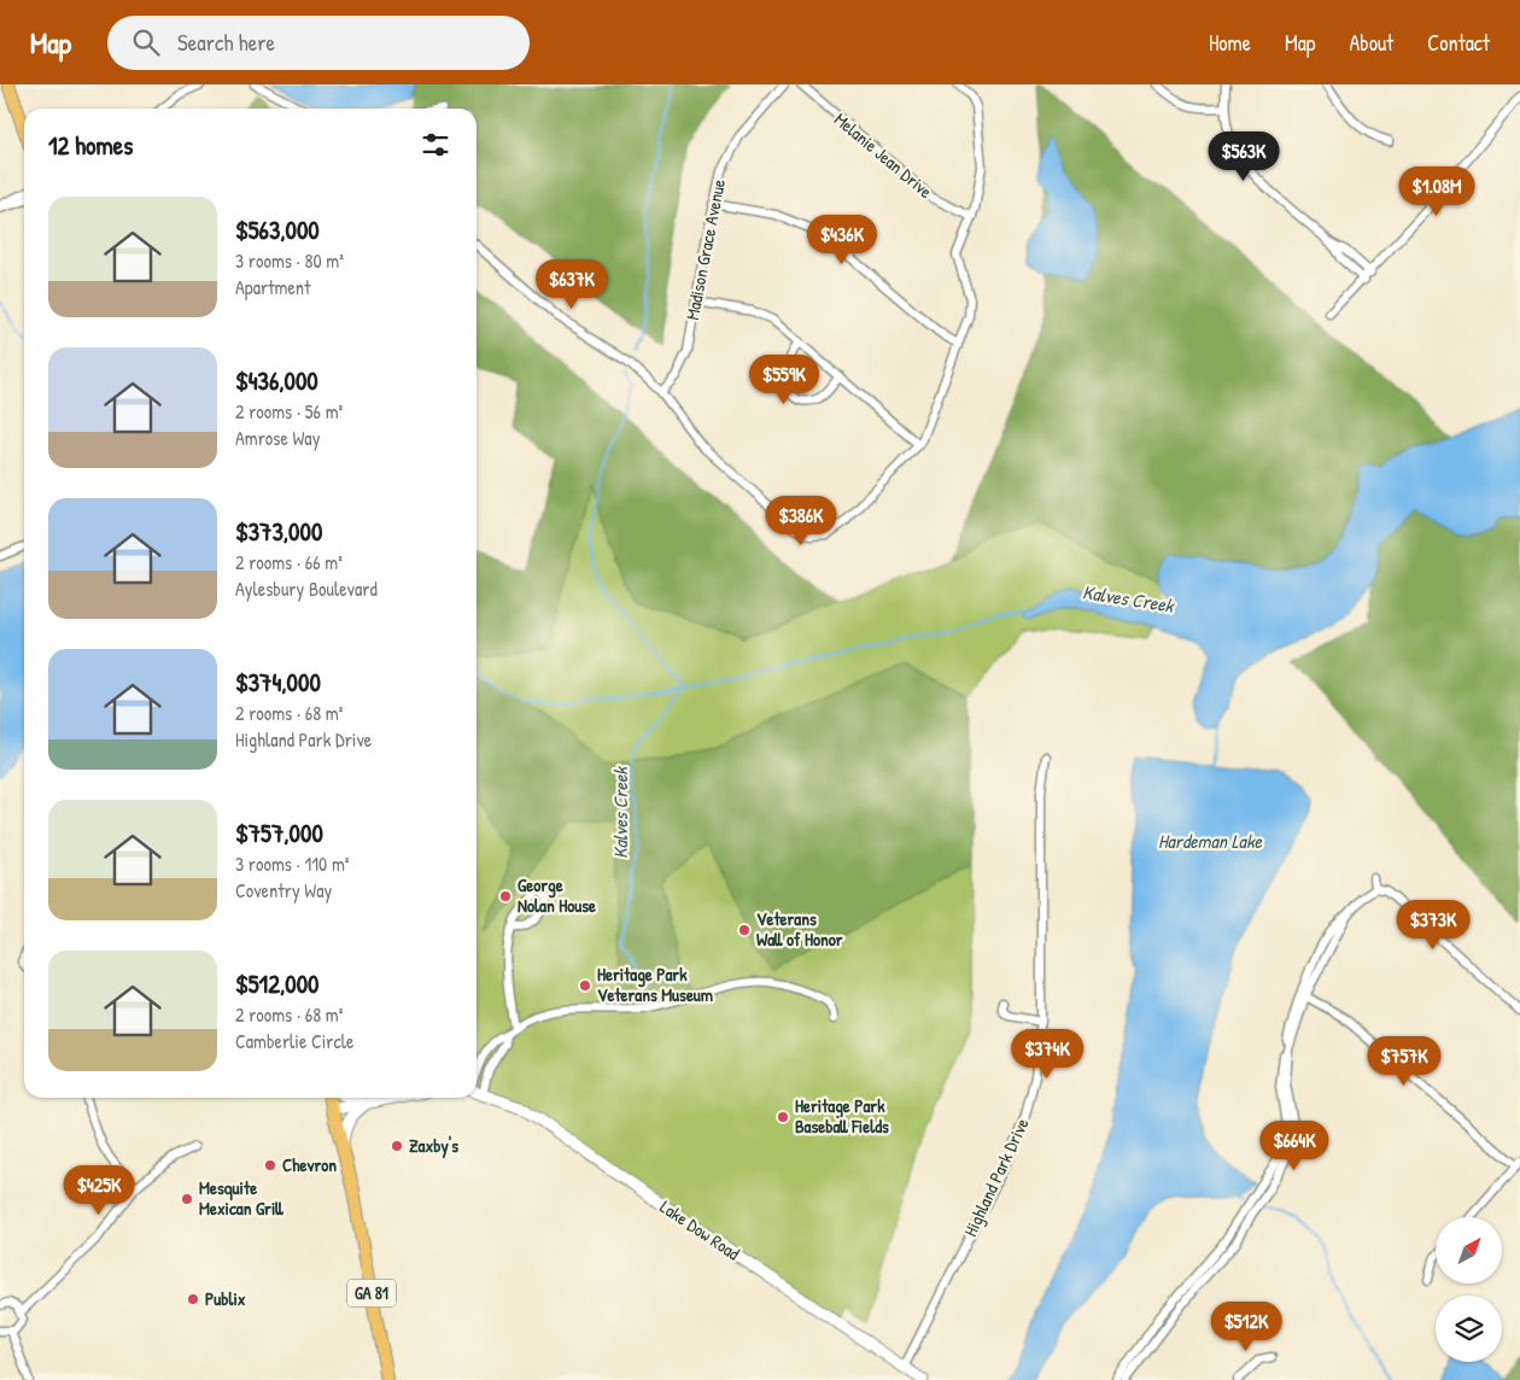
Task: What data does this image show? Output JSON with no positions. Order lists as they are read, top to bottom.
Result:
{
  "streets": {
    "main road": ["GA 81"],
    "street": [
      "Melanie Jean Drive",
      "Madison Grace Avenue",
      "Highland Park Drive",
      "Lake Dow Road"
    ]
  },
  "crossings": [
    ["Highland Park Drive", "Lake Dow Road"]
  ],
  "water": ["Kalves Creek", "Hardeman Lake"],
  "places": [
    "George Nolan House",
    "Veterans Wall of Honor",
    "Heritage Park Veterans Museum",
    "Heritage Park Baseball Fields",
    "Zaxby's",
    "Chevron",
    "Mesquite Mexican Grill",
    "Publix"
  ],
  "north": "top right",
  "page": {
    "header": "Map",
    "search": "Search here",
    "nav": [
      "Home",
      "Map",
      "About",
      "Contact"
    ],
    "heading": "12 homes",
    "price": [
      "$563K",
      "$1.08M",
      "$436K",
      "$637K",
      "$559K",
      "$386K",
      "$373K",
      "$374K",
      "$757K",
      "$664K",
      "$425K",
      "$512K"
    ],
    "list": [
      {
        "name": "$563,000",
        "note": "3 rooms · 80 m² · Apartment"
      },
      {
        "name": "$436,000",
        "note": "2 rooms · 56 m² · Amrose Way"
      },
      {
        "name": "$373,000",
        "note": "2 rooms · 66 m² · Aylesbury Boulevard"
      },
      {
        "name": "$374,000",
        "note": "2 rooms · 68 m² · Highland Park Drive"
      },
      {
        "name": "$757,000",
        "note": "3 rooms · 110 m² · Coventry Way"
      },
      {
        "name": "$512,000",
        "note": "2 rooms · 68 m² · Camberlie Circle"
      }
    ]
  }
}
